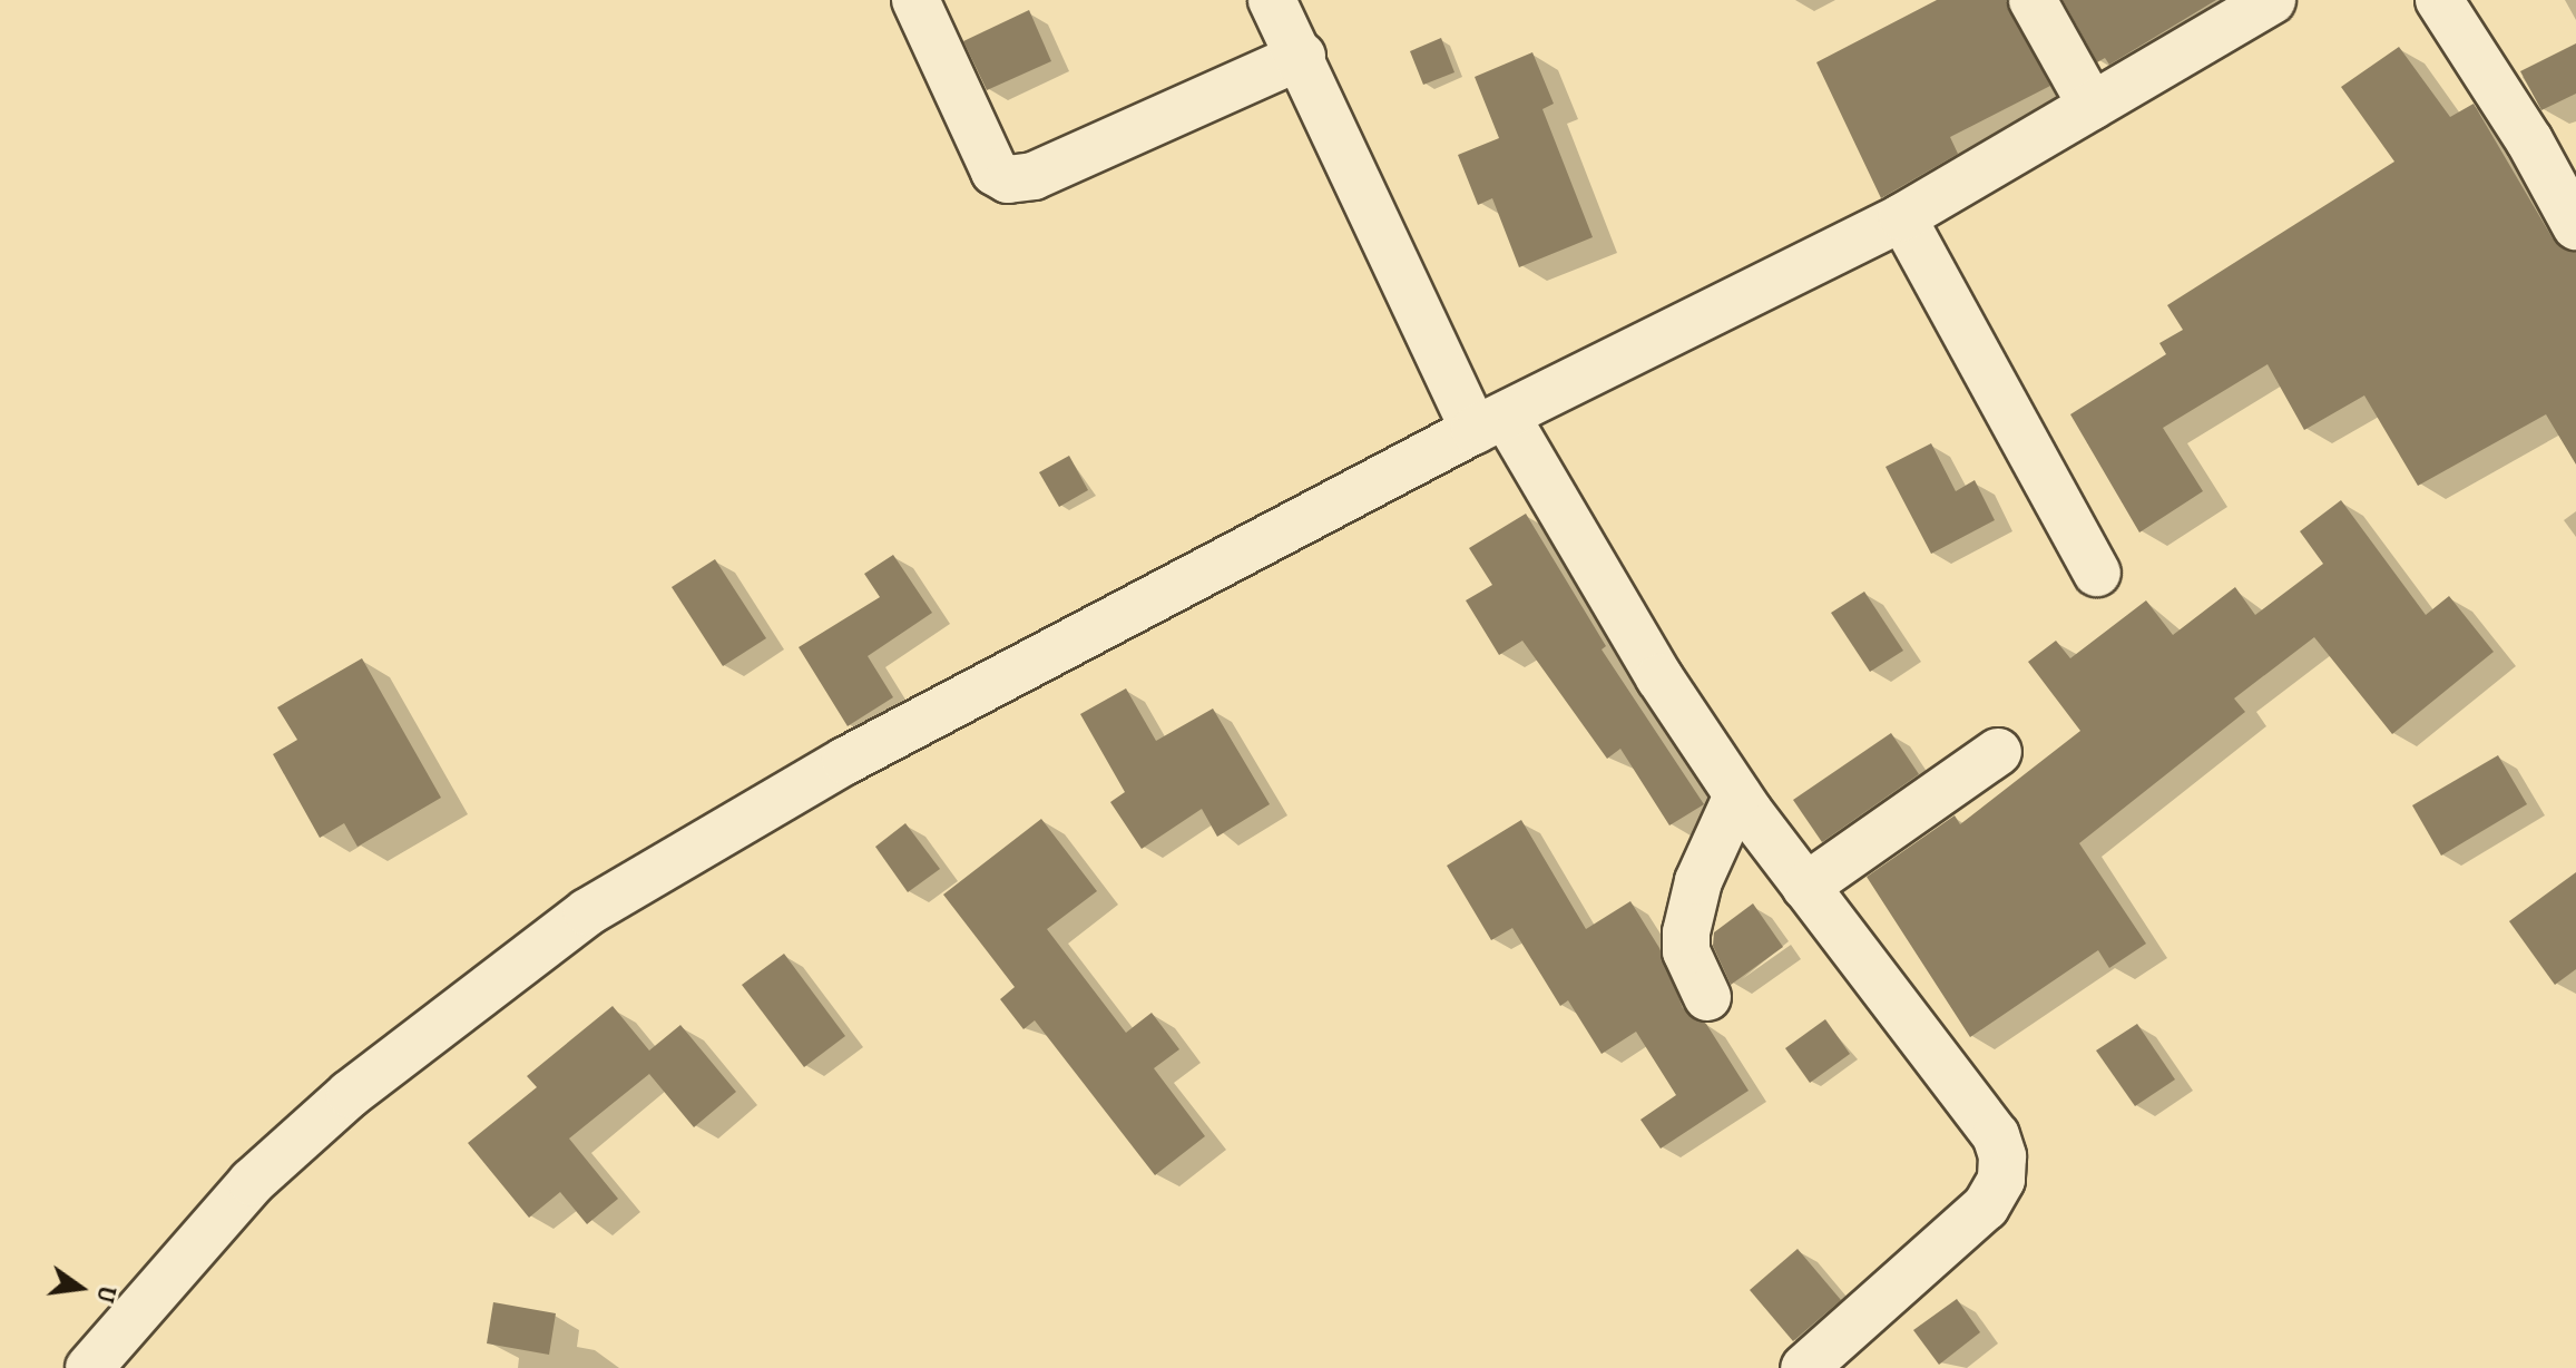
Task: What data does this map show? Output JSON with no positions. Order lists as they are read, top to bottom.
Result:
{
  "north": "right"
}
